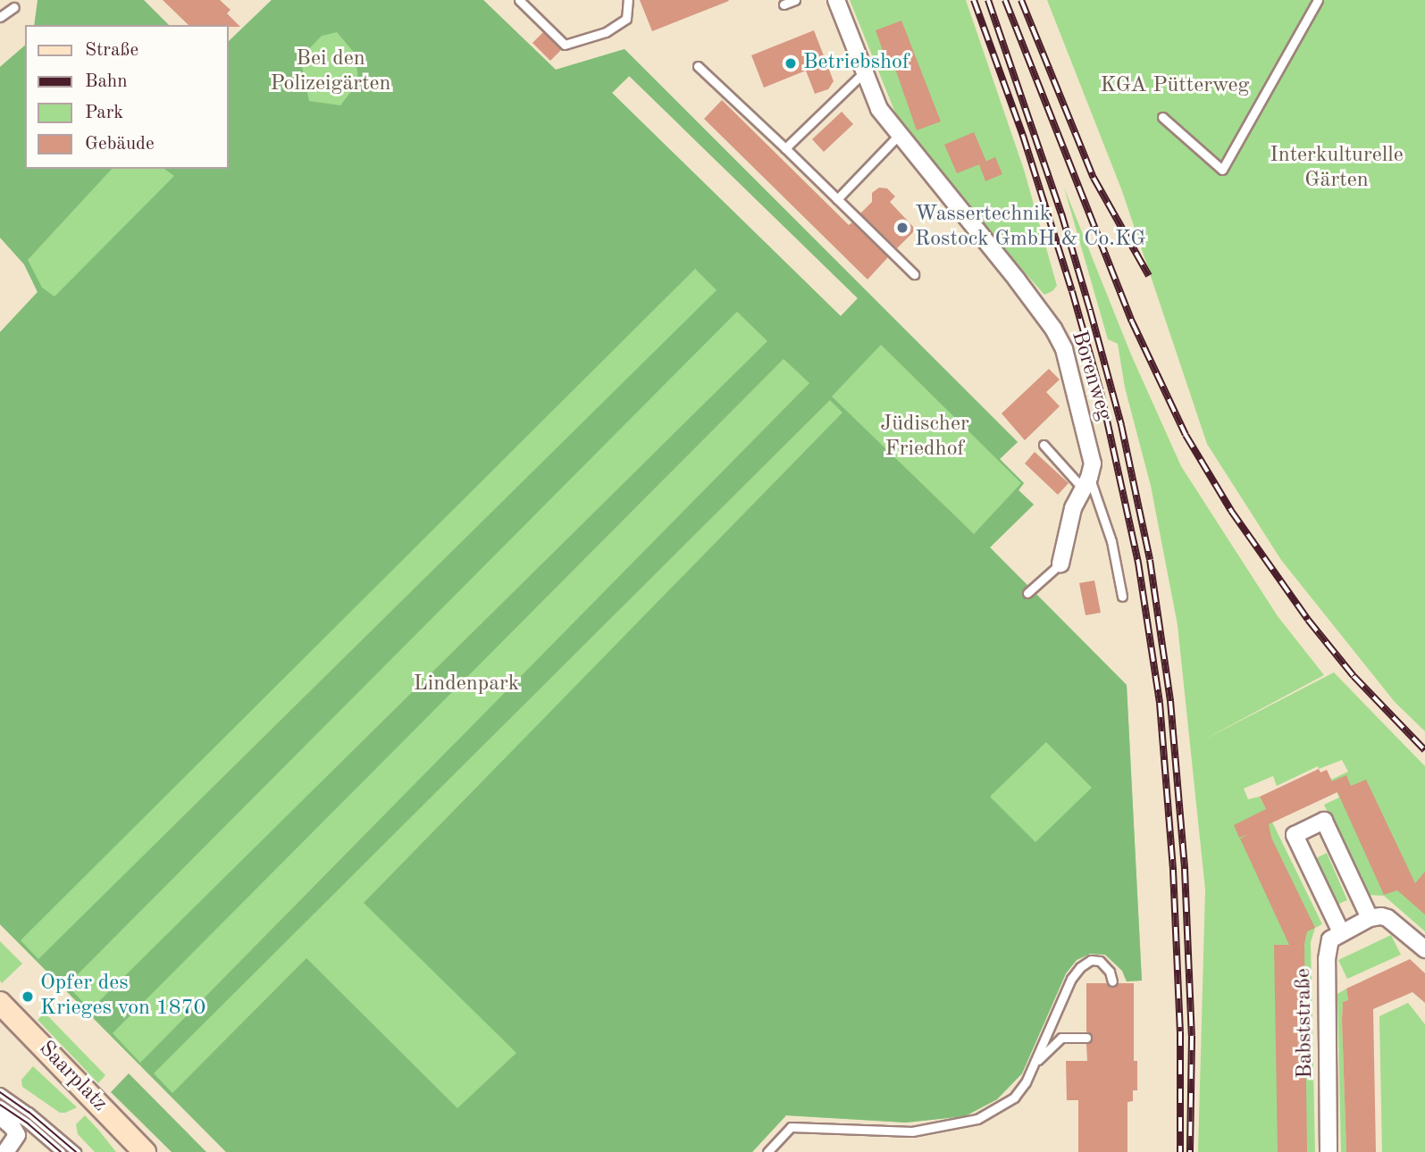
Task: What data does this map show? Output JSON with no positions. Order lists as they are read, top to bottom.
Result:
{
  "streets": {
    "main road": ["Saarplatz"],
    "street": ["Borenweg", "Babststraße"]
  },
  "parks": [
    "Bei den Polizeigärten",
    "KGA Pütterweg",
    "Interkulturelle Gärten",
    "Jüdischer Friedhof",
    "Lindenpark"
  ],
  "places": ["Betriebshof", "Wassertechnik Rostock GmbH & Co.KG", "Opfer des Krieges von 1870"],
  "legend": [
    "Straße",
    "Bahn",
    "Park",
    "Gebäude"
  ]
}
